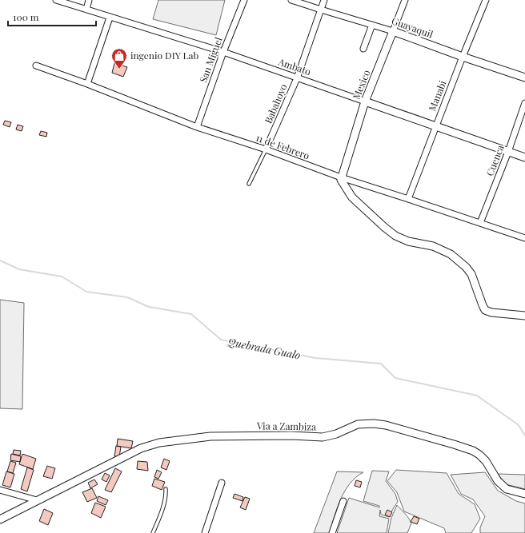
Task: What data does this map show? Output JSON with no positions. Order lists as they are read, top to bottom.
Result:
{
  "streets": {
    "street": [
      "Guayaquil",
      "San Miguel",
      "Ambato",
      "Mexico",
      "Manabi",
      "Babahoyo",
      "11 de Febrero",
      "Cuenca",
      "Via a Zambiza"
    ]
  },
  "crossings": [
    ["Guayaquil", "Mexico"],
    ["Guayaquil", "Manabi"],
    ["Guayaquil", "Babahoyo"],
    ["San Miguel", "Ambato"],
    ["San Miguel", "11 de Febrero"],
    ["Ambato", "Mexico"],
    ["Ambato", "Manabi"],
    ["Ambato", "Babahoyo"],
    ["Ambato", "Cuenca"],
    ["Mexico", "11 de Febrero"],
    ["Manabi", "11 de Febrero"],
    ["Babahoyo", "11 de Febrero"],
    ["11 de Febrero", "Cuenca"]
  ],
  "water": ["Quebrada Gualo"],
  "places": {
    "shop": ["ingenio DIY Lab"]
  },
  "scale_bar": "100 m"
}
